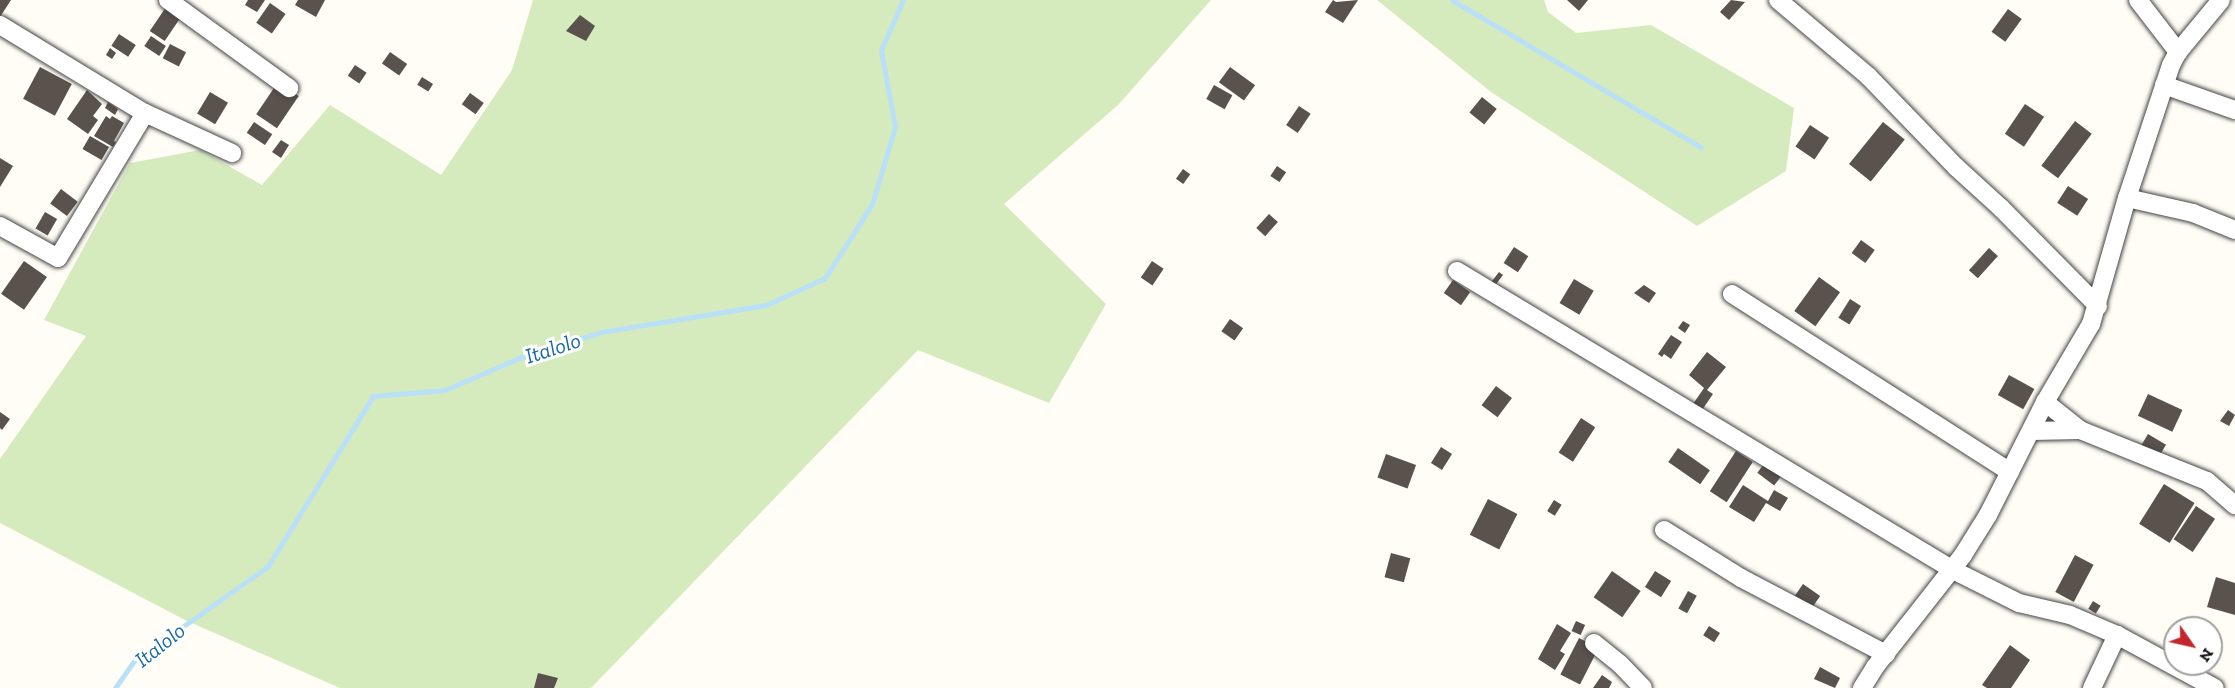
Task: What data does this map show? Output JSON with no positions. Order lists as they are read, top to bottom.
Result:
{
  "water": ["Italolo"],
  "north": "bottom right"
}
